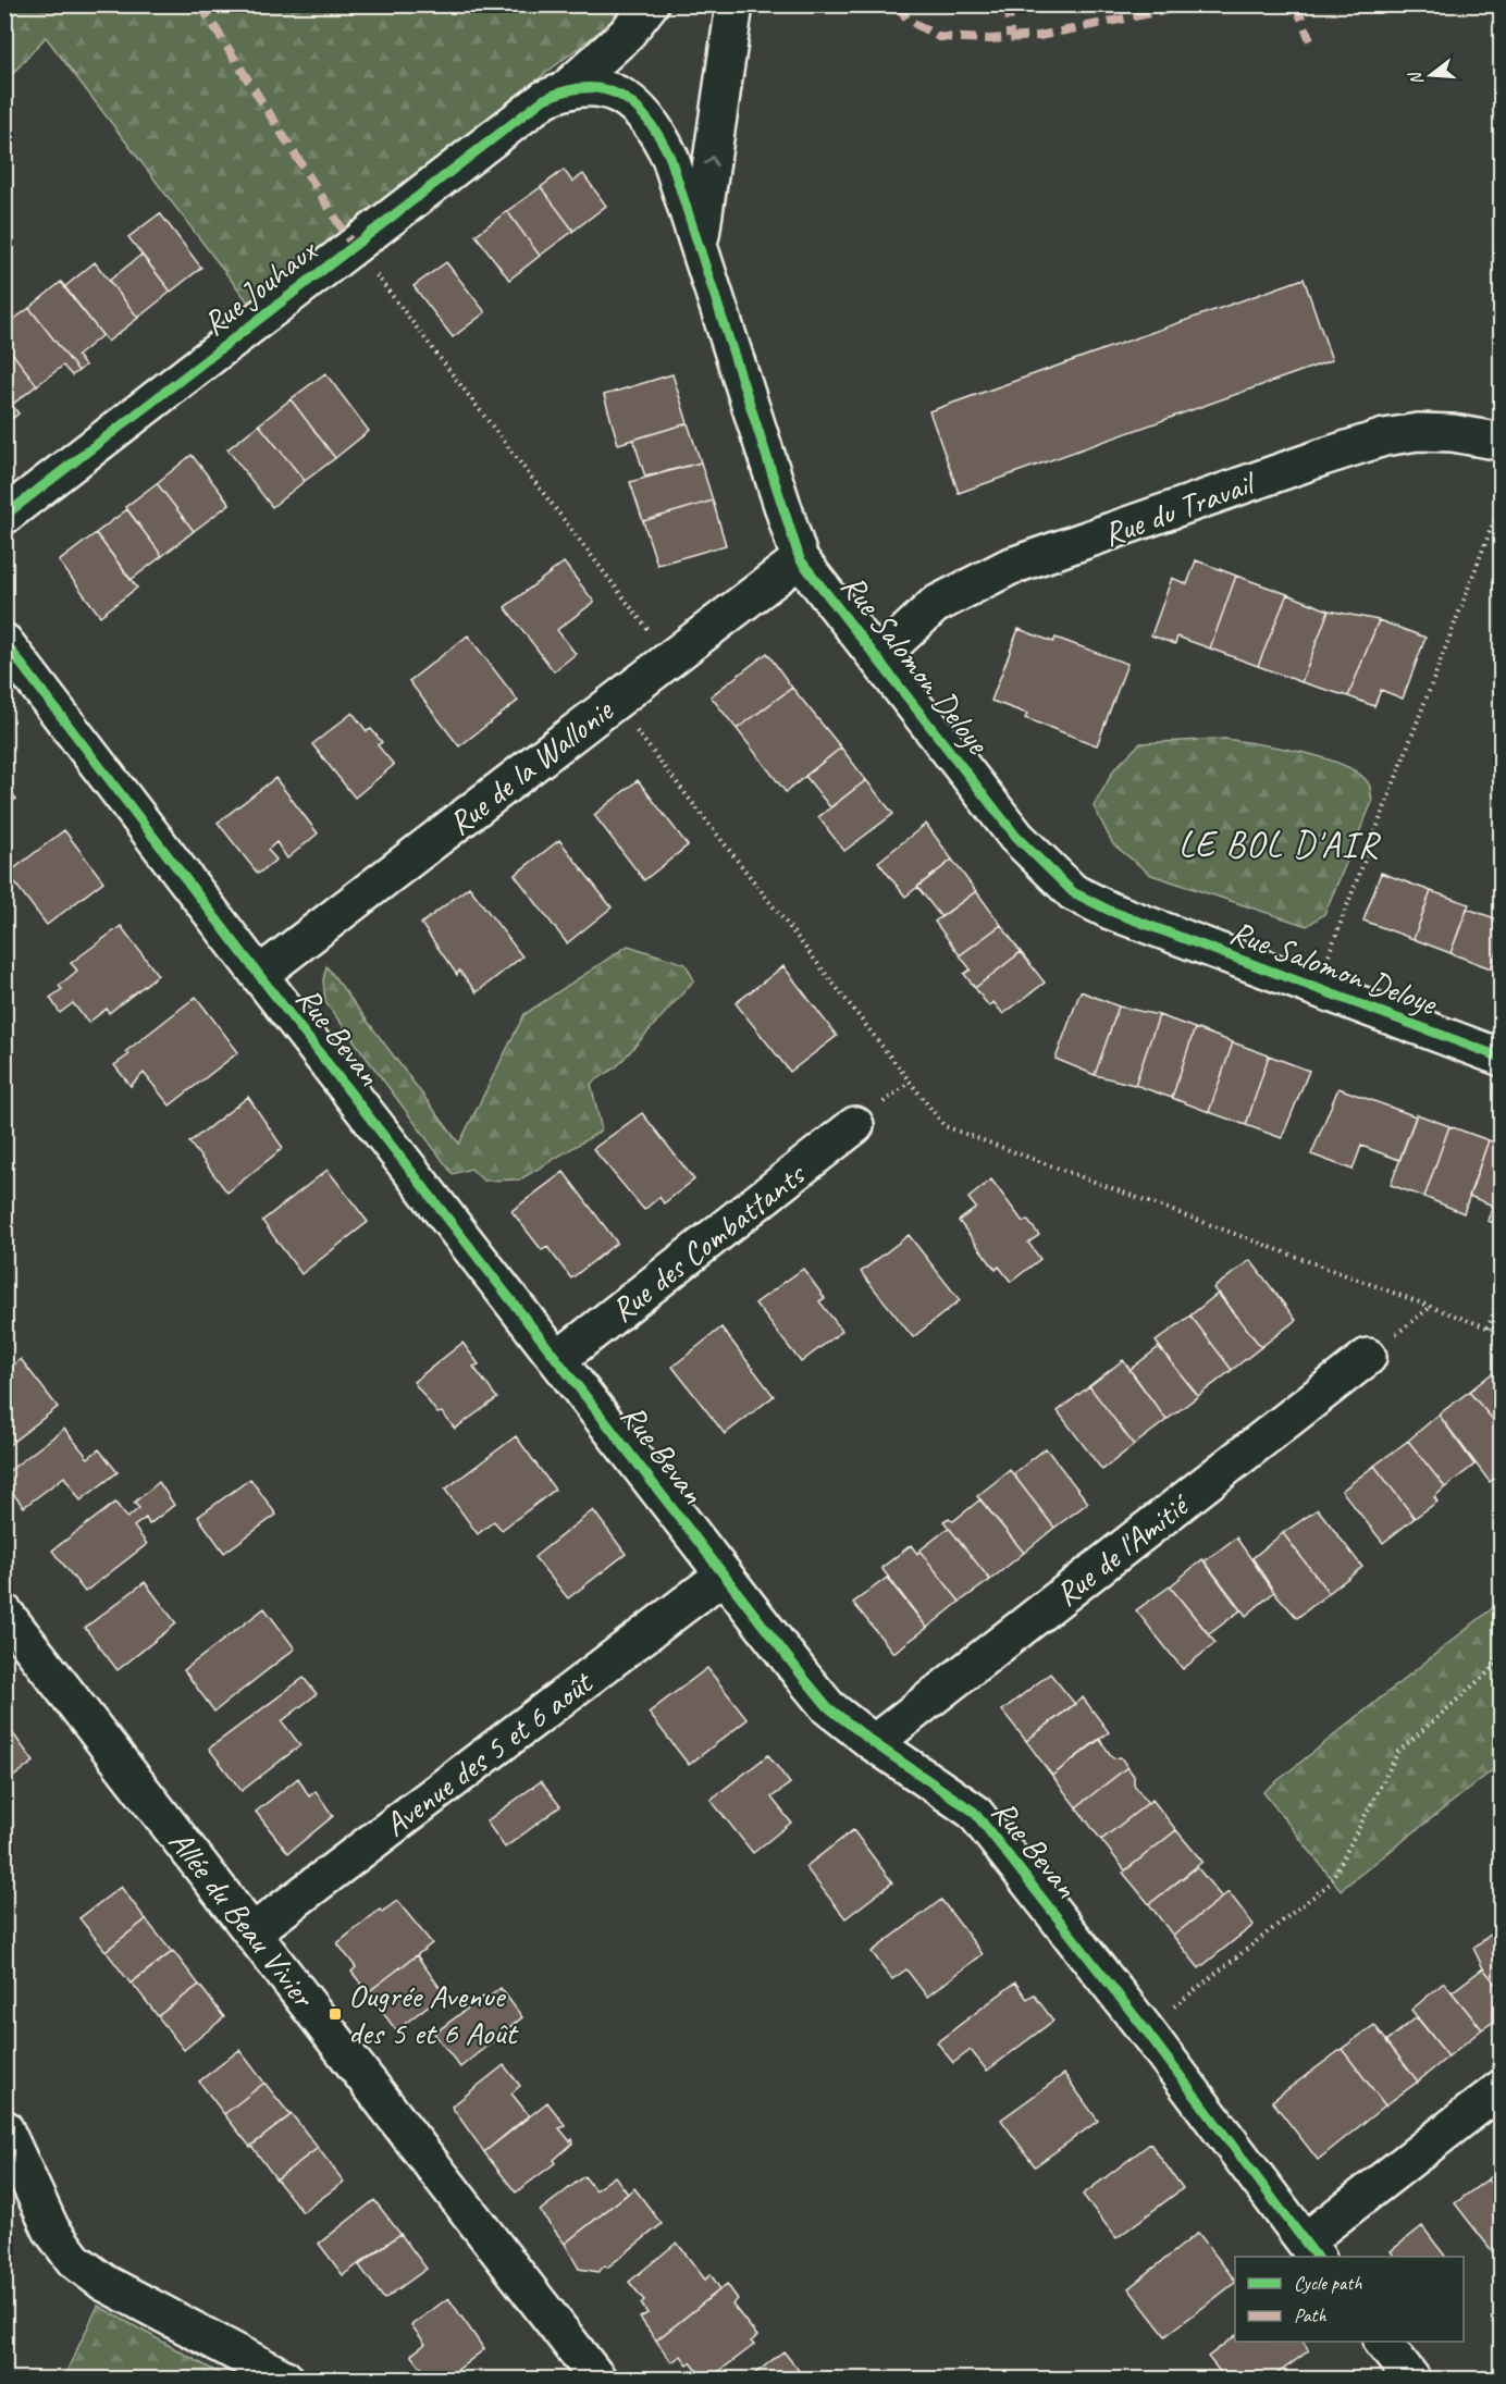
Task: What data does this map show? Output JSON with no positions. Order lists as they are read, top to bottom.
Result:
{
  "streets": {
    "street": [
      "Rue Jouhaux",
      "Rue du Travail",
      "Rue Salomon Deloye",
      "Rue de la Wallonie",
      "Rue Bevan",
      "Rue des Combattants",
      "Rue de l'Amitié",
      "Avenue des 5 et 6 août",
      "Allée du Beau Vivier"
    ]
  },
  "crossings": [
    ["Rue Jouhaux", "Rue Salomon Deloye"],
    ["Rue du Travail", "Rue Salomon Deloye"],
    ["Rue Salomon Deloye", "Rue de la Wallonie"],
    ["Rue de la Wallonie", "Rue Bevan"],
    ["Rue Bevan", "Rue des Combattants"],
    ["Rue Bevan", "Rue de l'Amitié"],
    ["Rue Bevan", "Avenue des 5 et 6 août"],
    ["Avenue des 5 et 6 août", "Allée du Beau Vivier"]
  ],
  "districts": ["LE BOL D'AIR"],
  "places": {
    "transit": ["Ougrée Avenue des 5 et 6 Août"]
  },
  "legend": ["Cycle path", "Path"],
  "north": "left"
}
